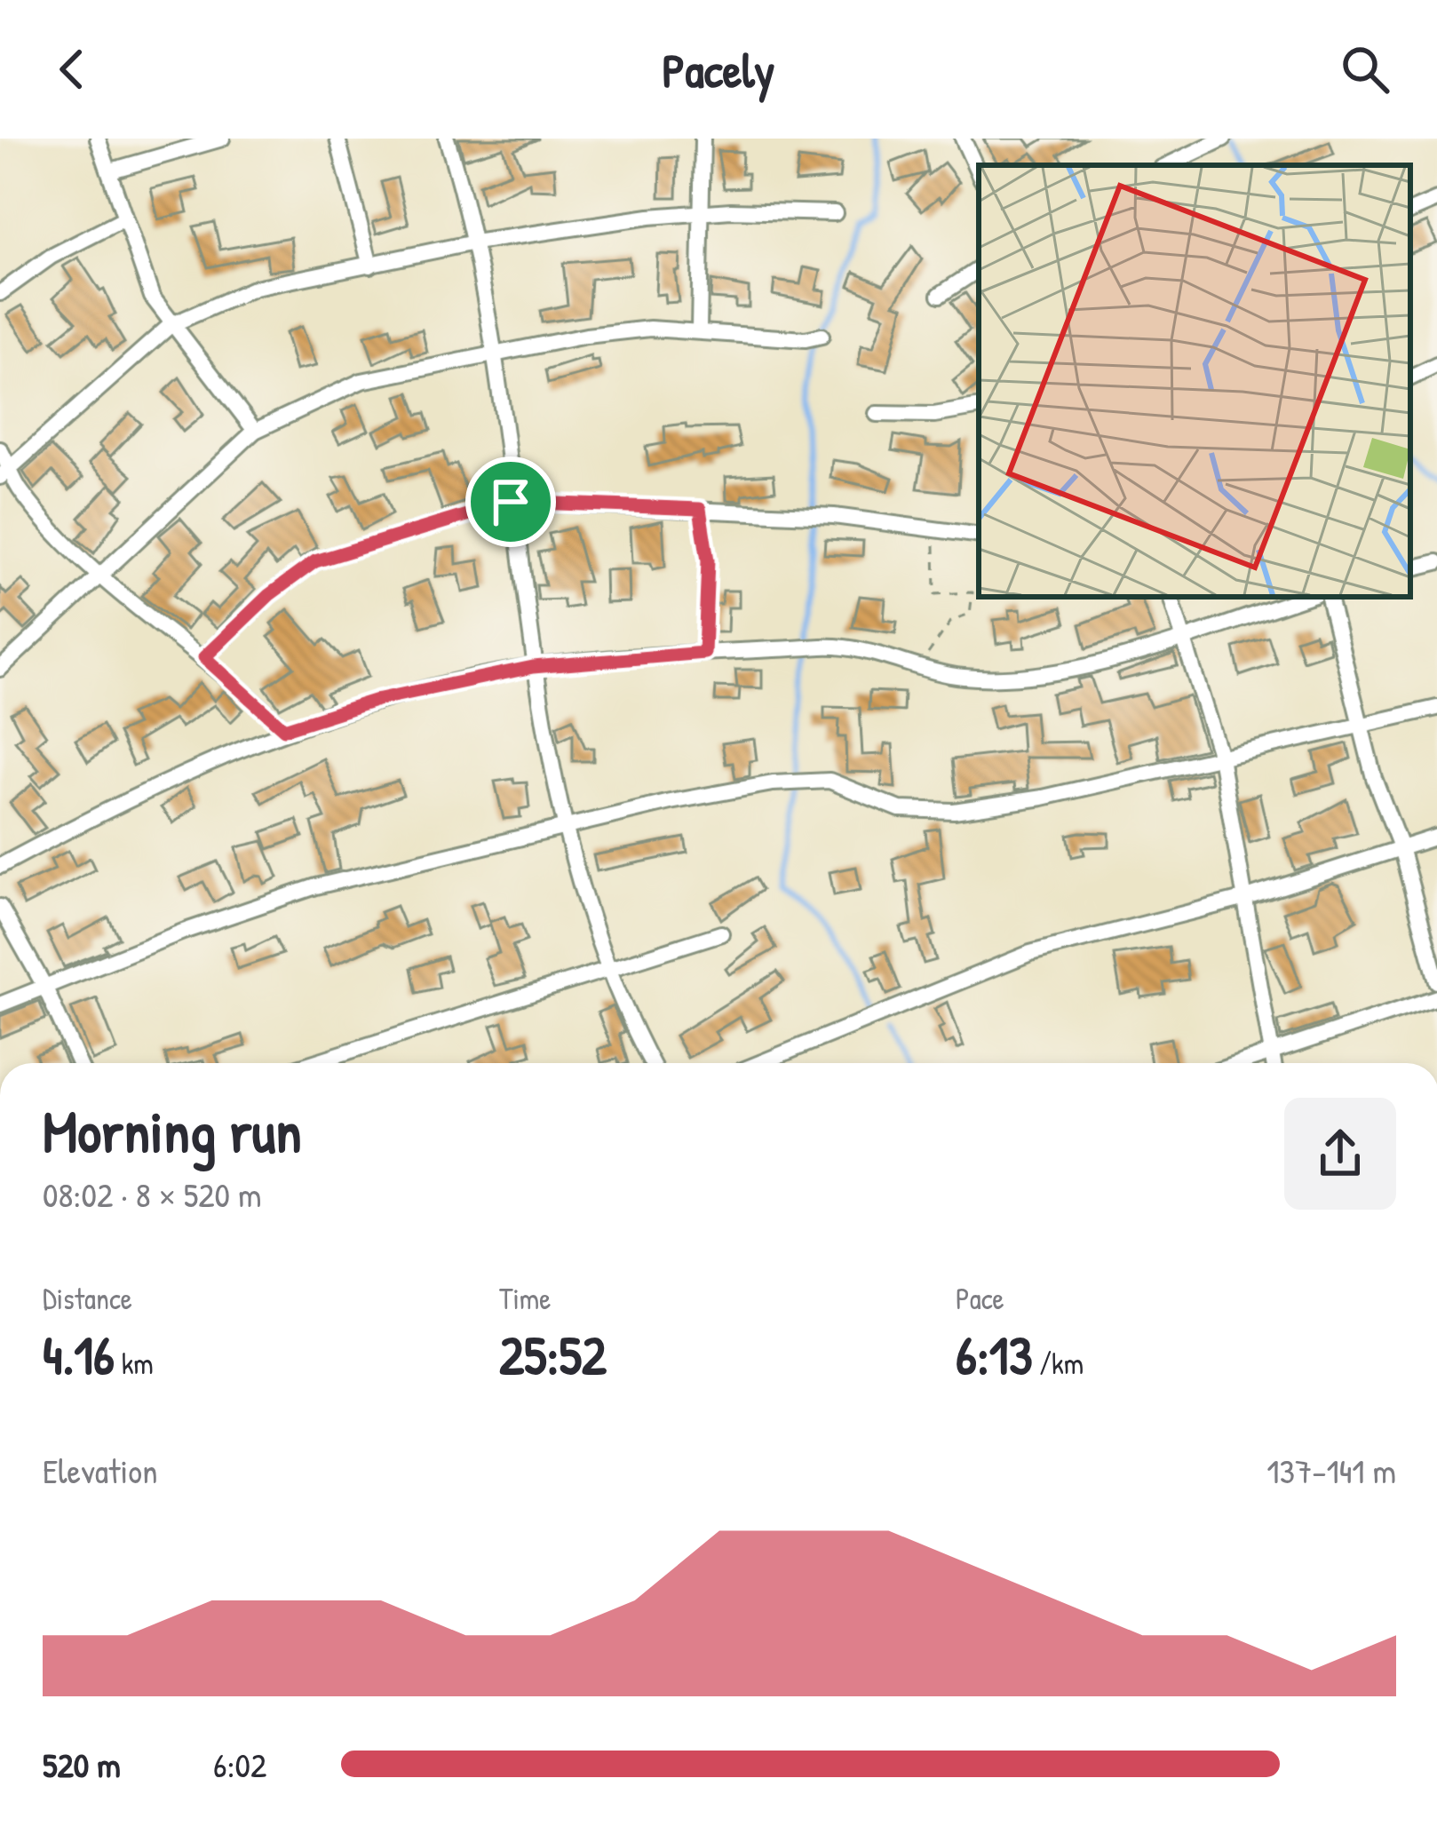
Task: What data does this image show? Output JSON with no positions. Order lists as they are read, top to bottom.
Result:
{
  "page": {
    "header": "Pacely",
    "heading": ["Morning run", "08:02 · 8 × 520 m"],
    "stats": [
      ["Distance", "4.16 km"],
      ["Time", "25:52"],
      ["Pace", "6:13 /km"]
    ],
    "chart": ["Elevation", "137–141 m"],
    "list": [
      {
        "name": "520 m",
        "note": "6:02"
      }
    ]
  }
}
